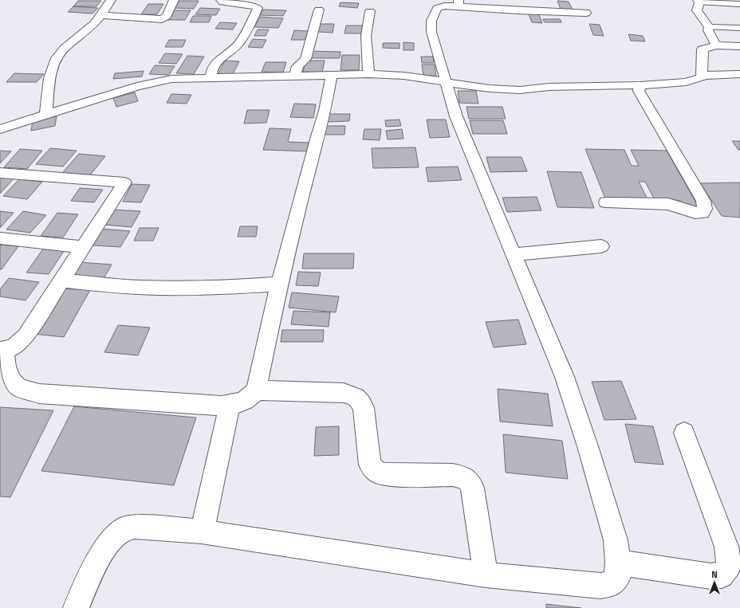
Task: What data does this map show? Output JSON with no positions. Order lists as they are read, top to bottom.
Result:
{
  "north": "top"
}
